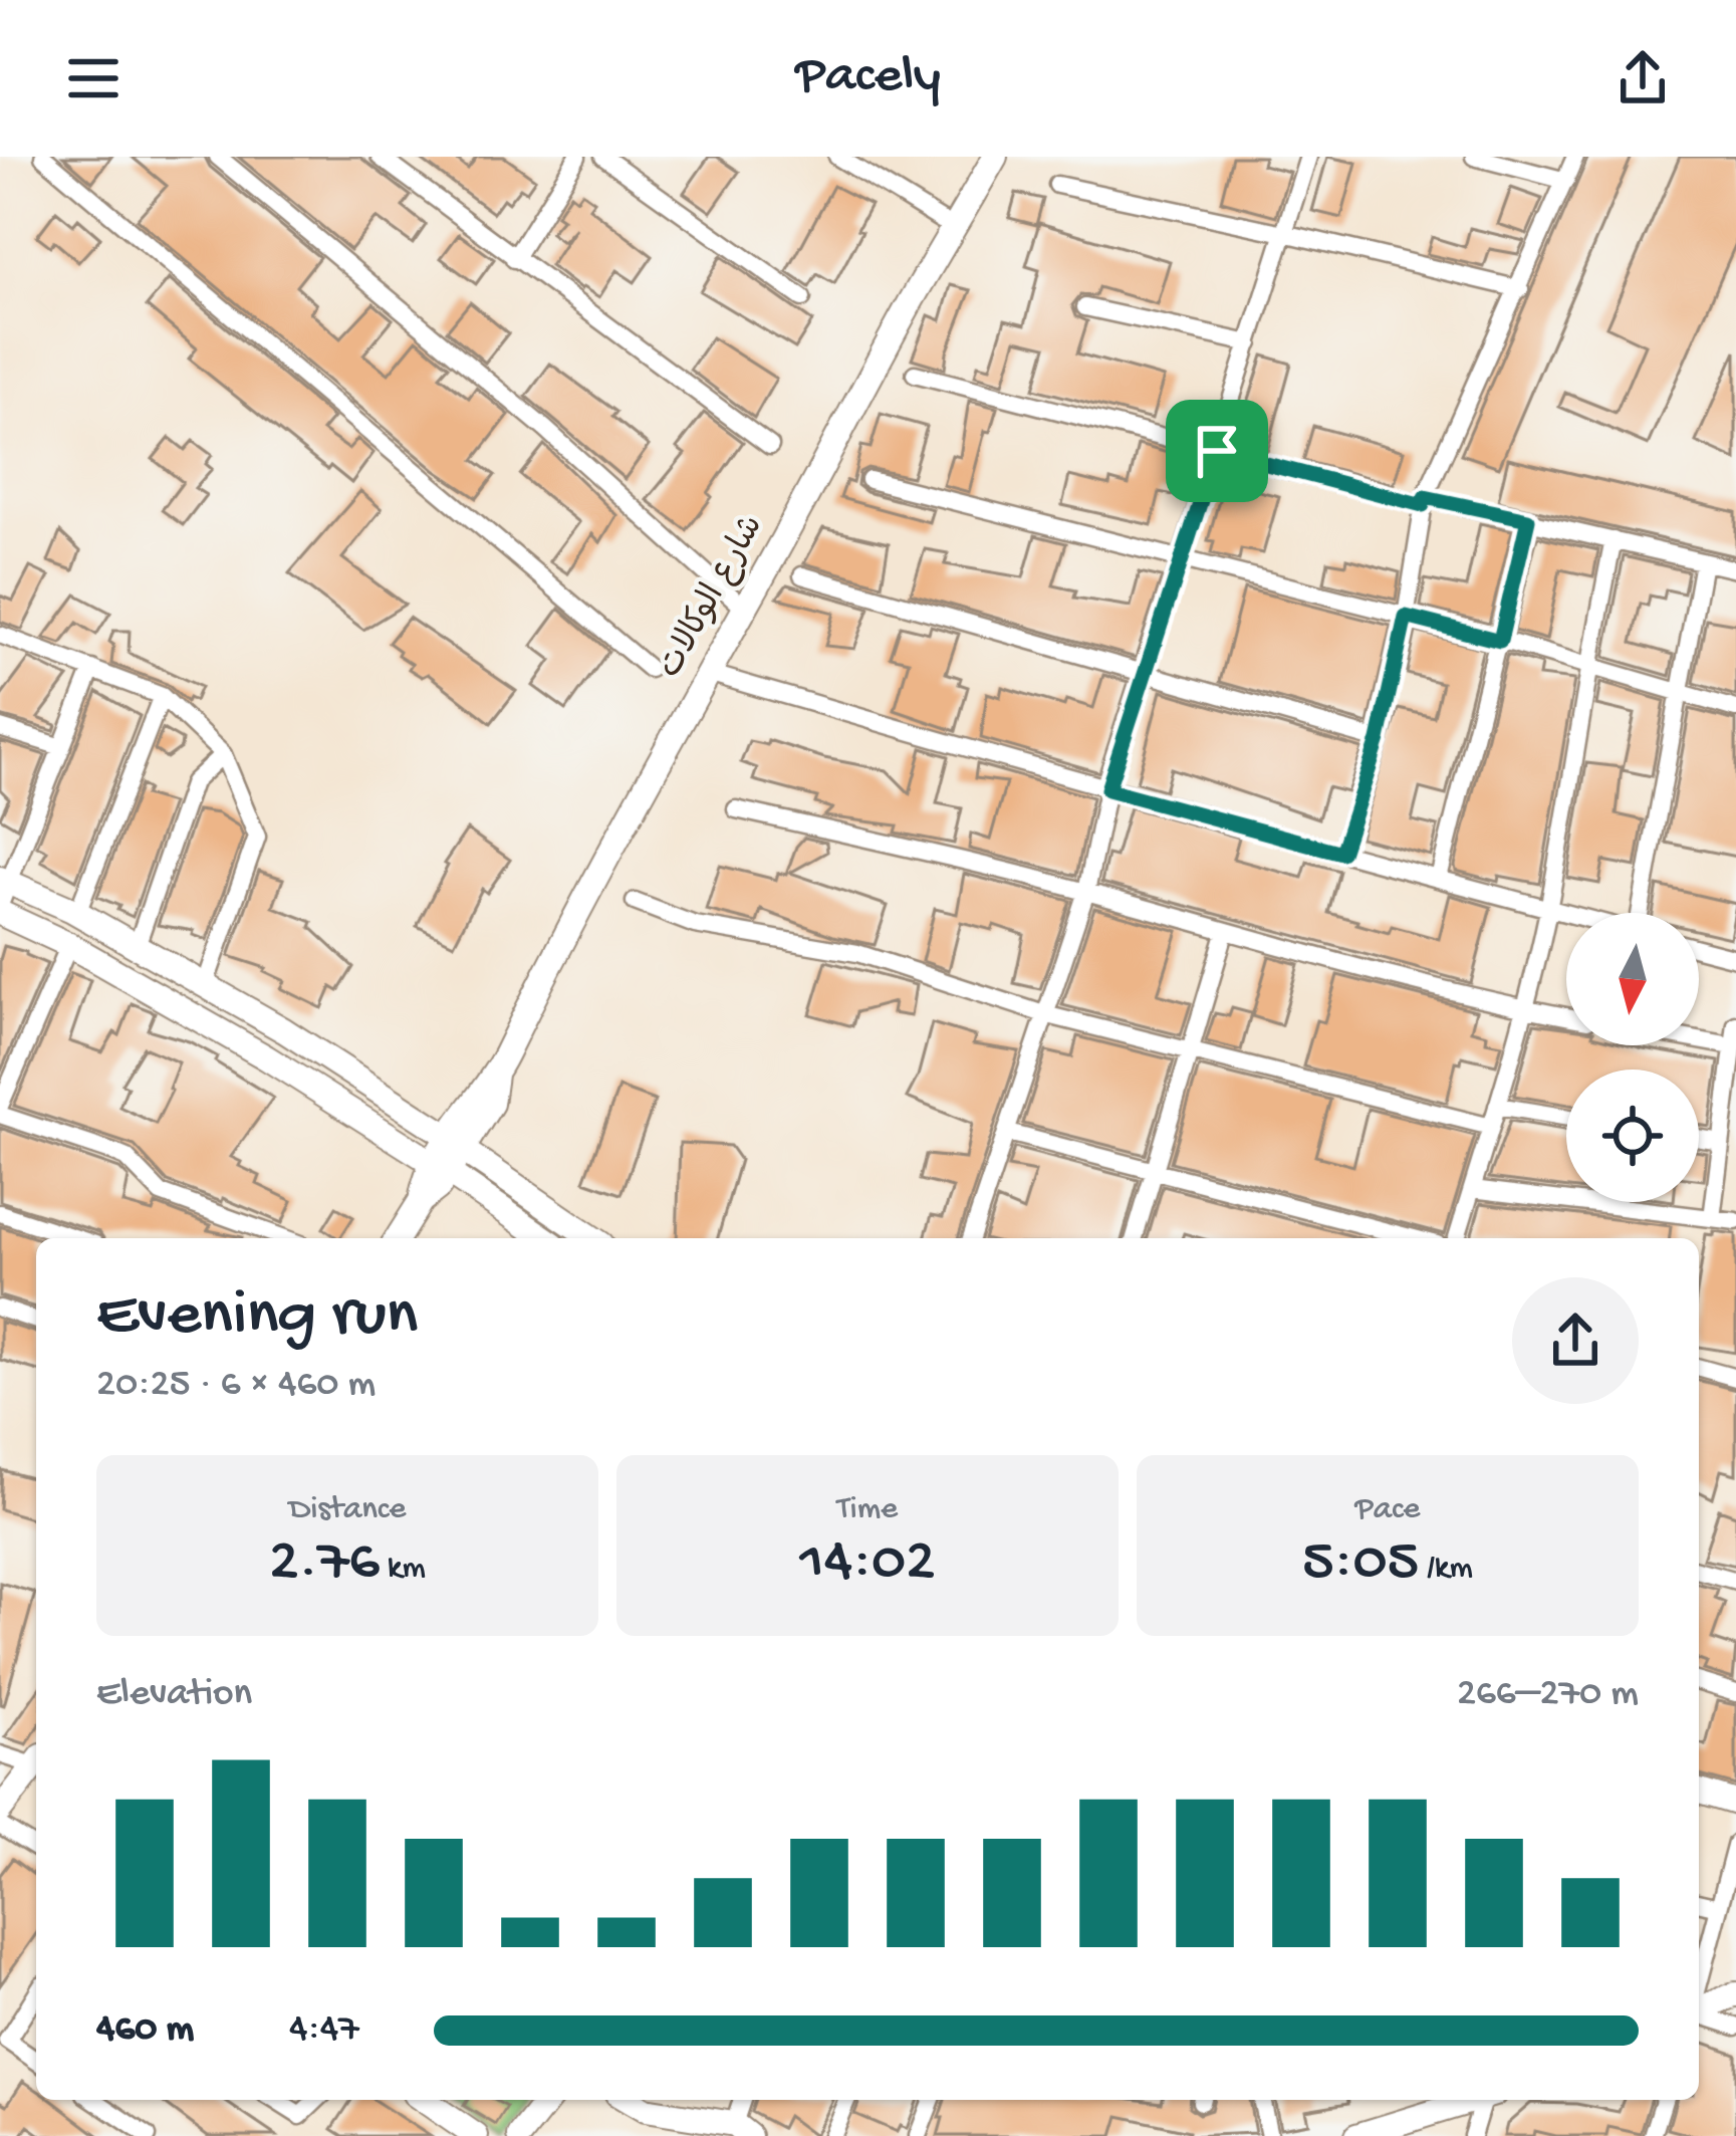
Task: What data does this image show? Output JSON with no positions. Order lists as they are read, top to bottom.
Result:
{
  "streets": {
    "street": ["شارع الوكالات"]
  },
  "north": "bottom",
  "page": {
    "header": "Pacely",
    "heading": ["Evening run", "20:25 · 6 × 460 m"],
    "stats": [
      ["Distance", "2.76 km"],
      ["Time", "14:02"],
      ["Pace", "5:05 /km"]
    ],
    "chart": ["Elevation", "266–270 m"],
    "list": [
      {
        "name": "460 m",
        "note": "4:47"
      }
    ]
  }
}
